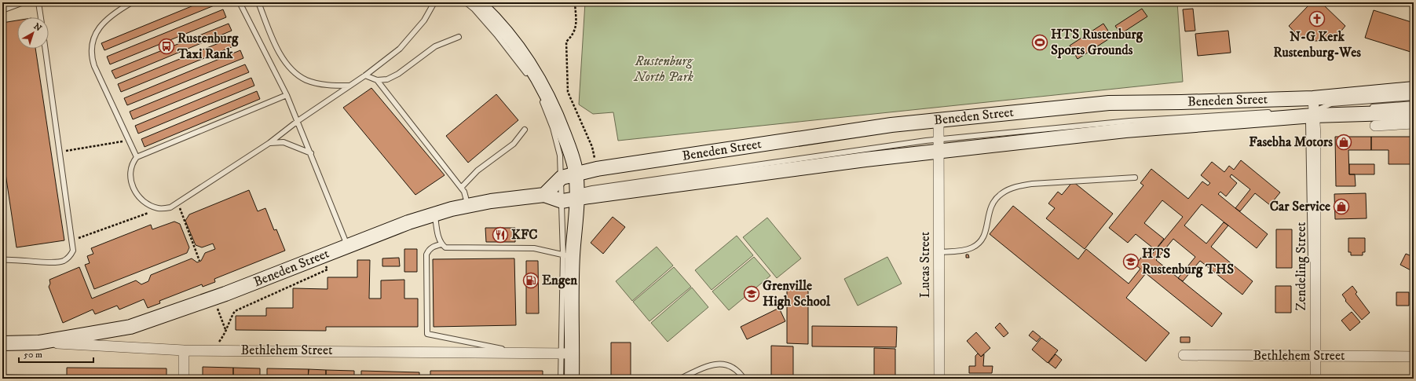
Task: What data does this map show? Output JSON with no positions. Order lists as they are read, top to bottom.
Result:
{
  "streets": {
    "main road": ["Beneden Street", "Bethlehem Street"],
    "street": ["Lucas Street", "Zendeling Street"]
  },
  "crossings": [
    ["Beneden Street", "Lucas Street"],
    ["Beneden Street", "Zendeling Street"],
    ["Beneden Street", "Bethlehem Street"],
    ["Zendeling Street", "Bethlehem Street"]
  ],
  "parks": ["Rustenburg North Park"],
  "places": {
    "church": ["N-G Kerk Rustenburg-Wes"],
    "sports": ["HTS Rustenburg Sports Grounds"],
    "bus stop": ["Rustenburg Taxi Rank"],
    "shop": ["Fasebha Motors", "Car Service"],
    "restaurant": ["KFC"],
    "school or university": ["HTS Rustenburg THS", "Grenville High School"],
    "fuel station": ["Engen"]
  },
  "scale_bar": "50 m",
  "north": "top right"
}
